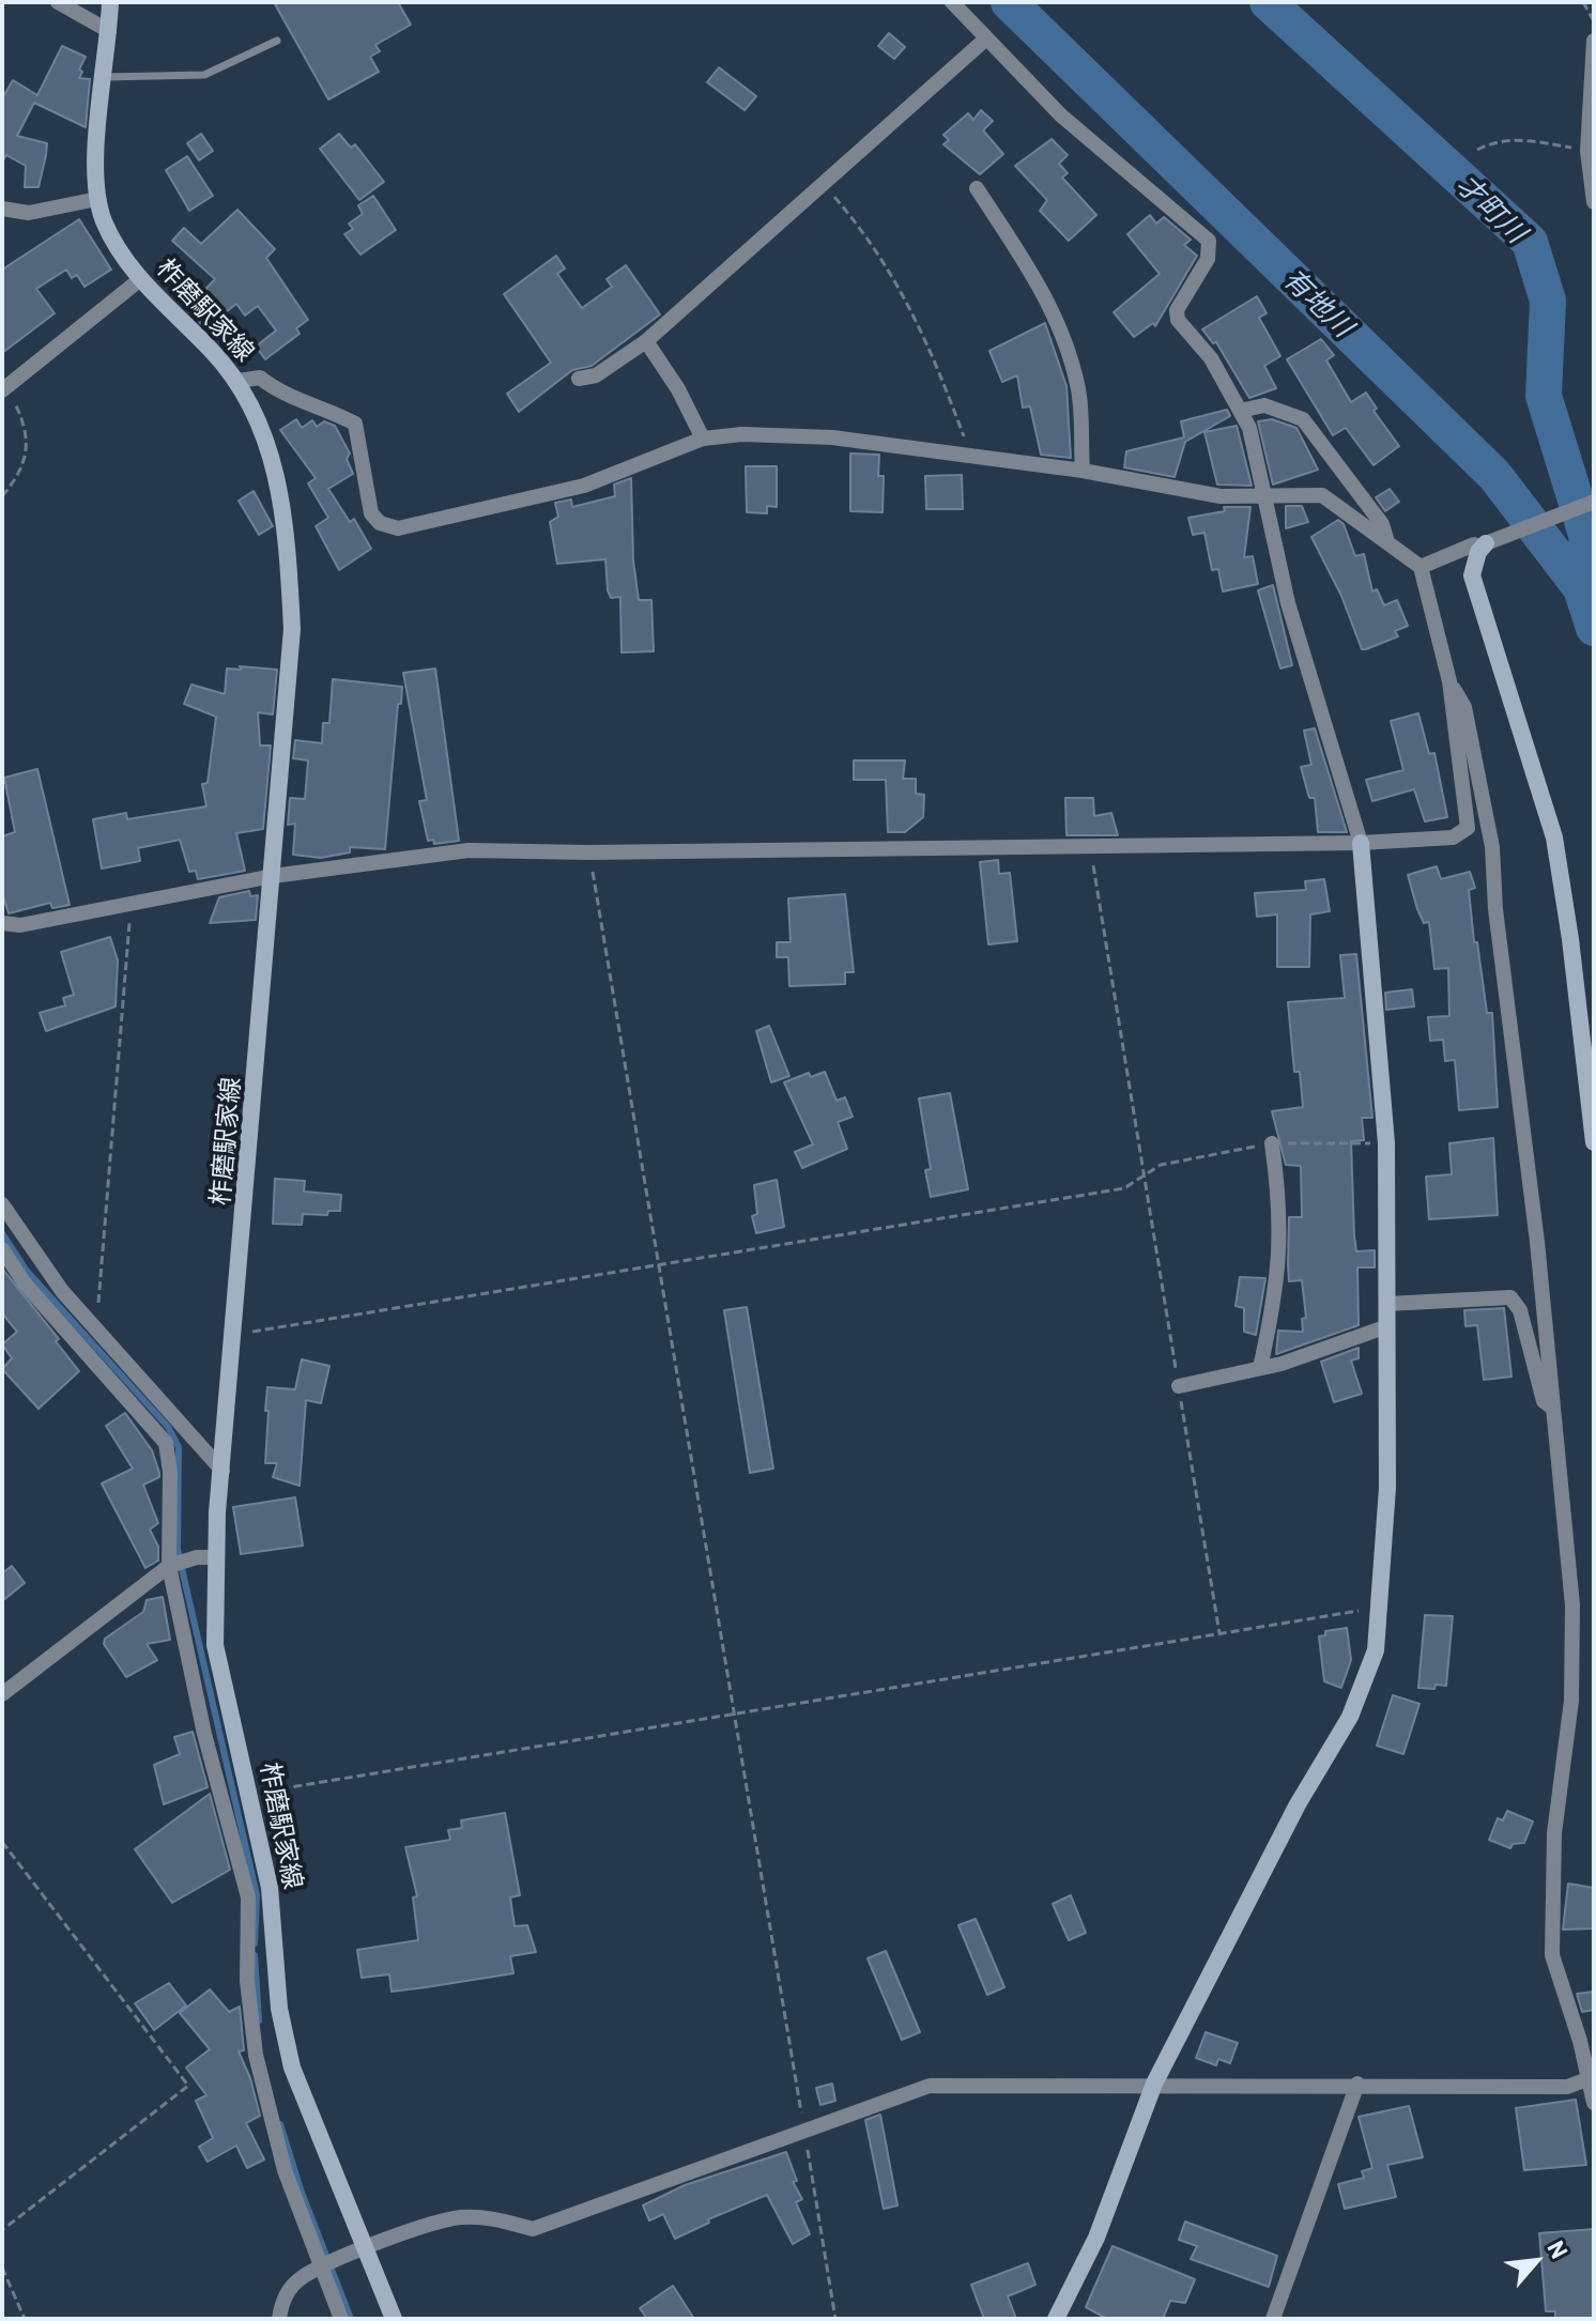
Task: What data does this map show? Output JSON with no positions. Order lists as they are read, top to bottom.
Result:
{
  "streets": {
    "main road": ["柞磨駅家線"]
  },
  "water": ["才町川", "有地川"],
  "north": "top right"
}
